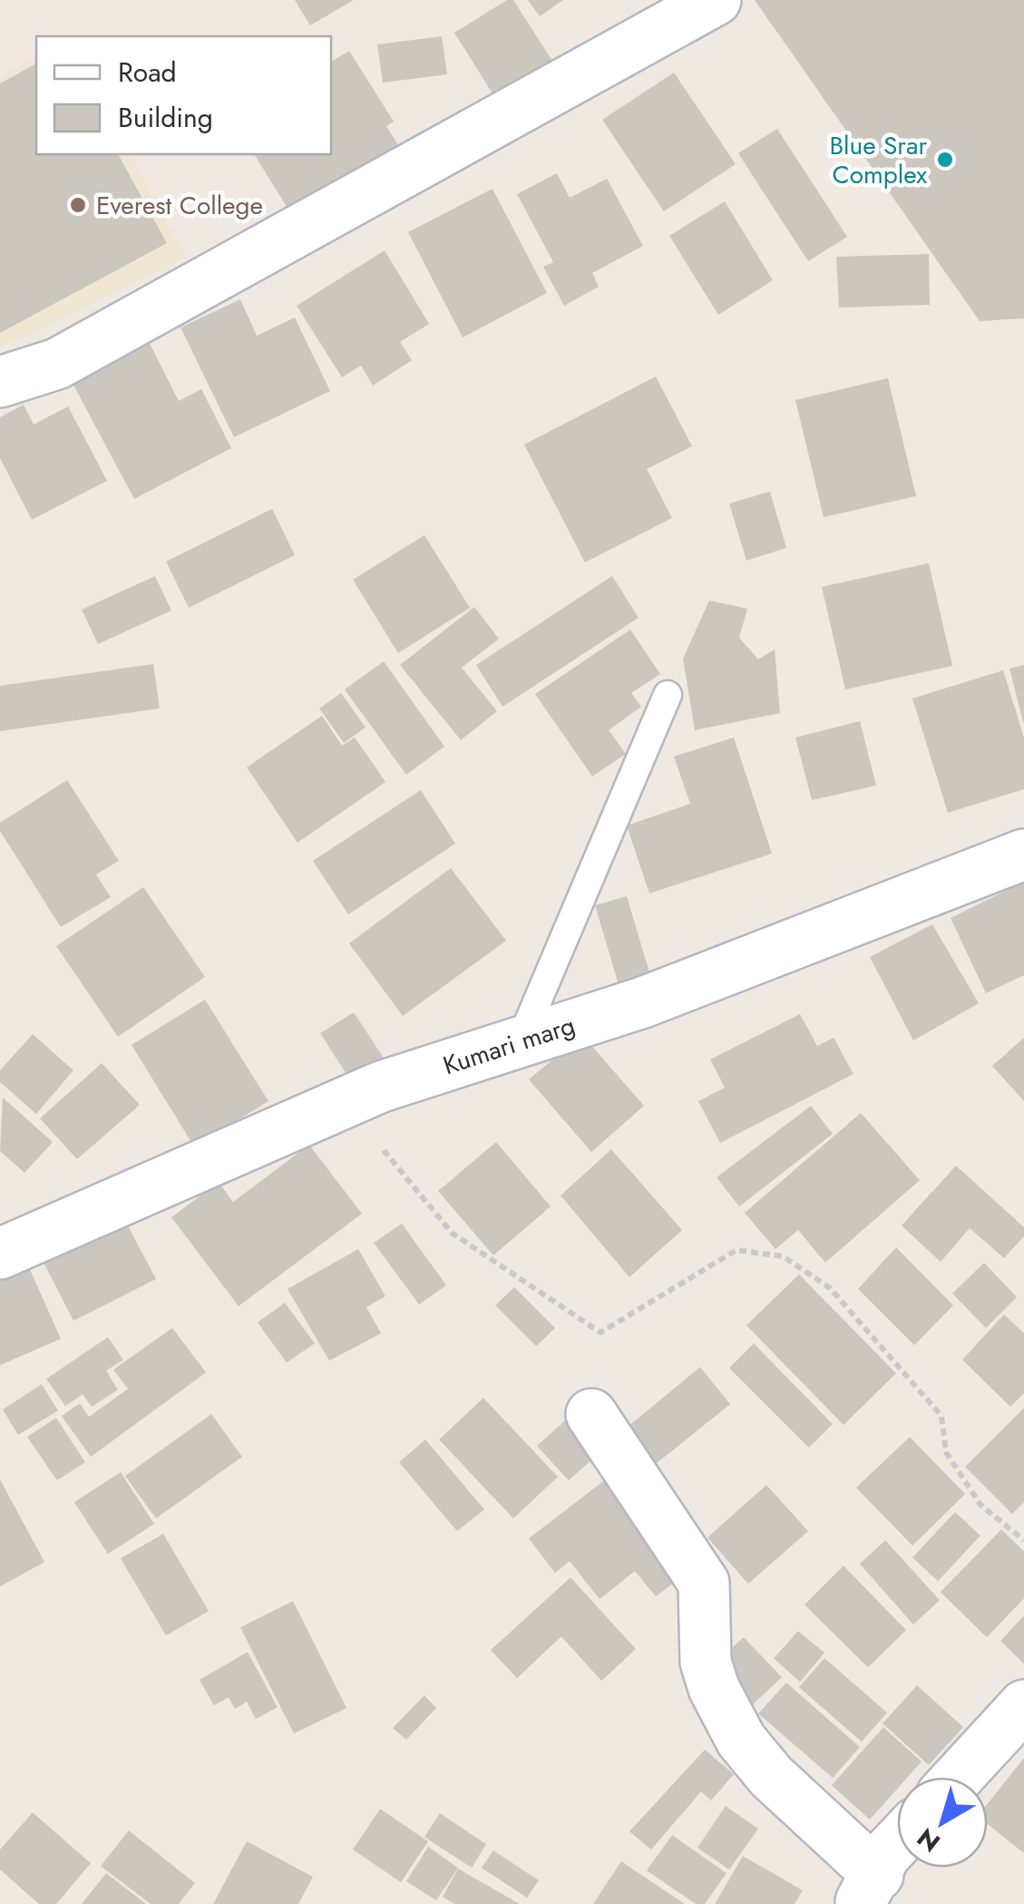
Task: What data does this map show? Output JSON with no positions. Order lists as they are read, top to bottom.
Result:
{
  "streets": {
    "street": ["Kumari marg"]
  },
  "places": ["Blue Srar Complex", "Everest College"],
  "legend": ["Road", "Building"],
  "north": "bottom left"
}
